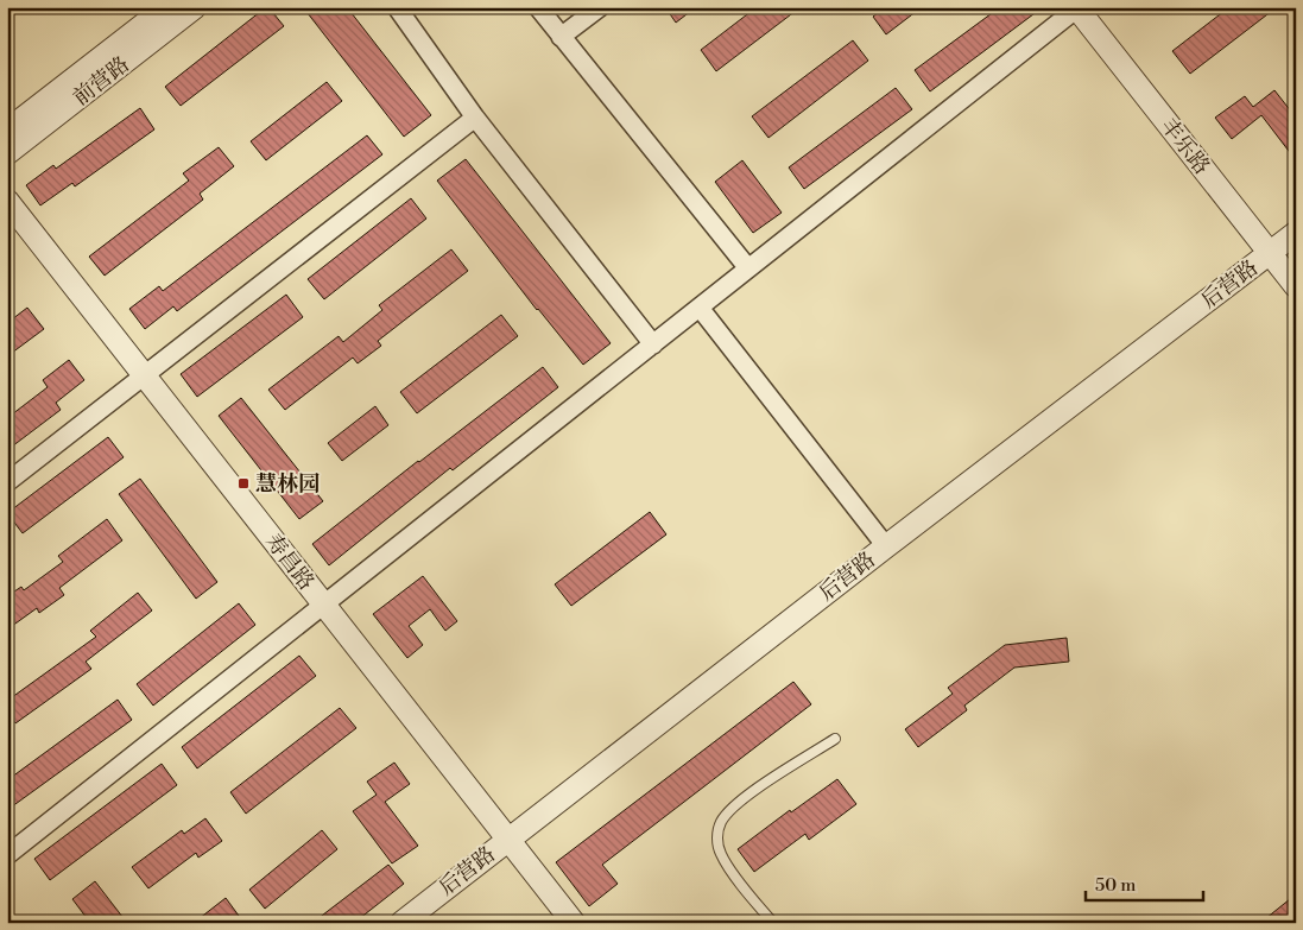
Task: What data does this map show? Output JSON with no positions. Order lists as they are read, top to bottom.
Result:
{
  "streets": {
    "street": [
      "前营路",
      "丰乐路",
      "后营路",
      "寿昌路"
    ]
  },
  "crossings": [
    ["丰乐路", "后营路"],
    ["后营路", "寿昌路"]
  ],
  "places": {
    "transit": ["慧林园"]
  },
  "scale_bar": "50 m"
}
